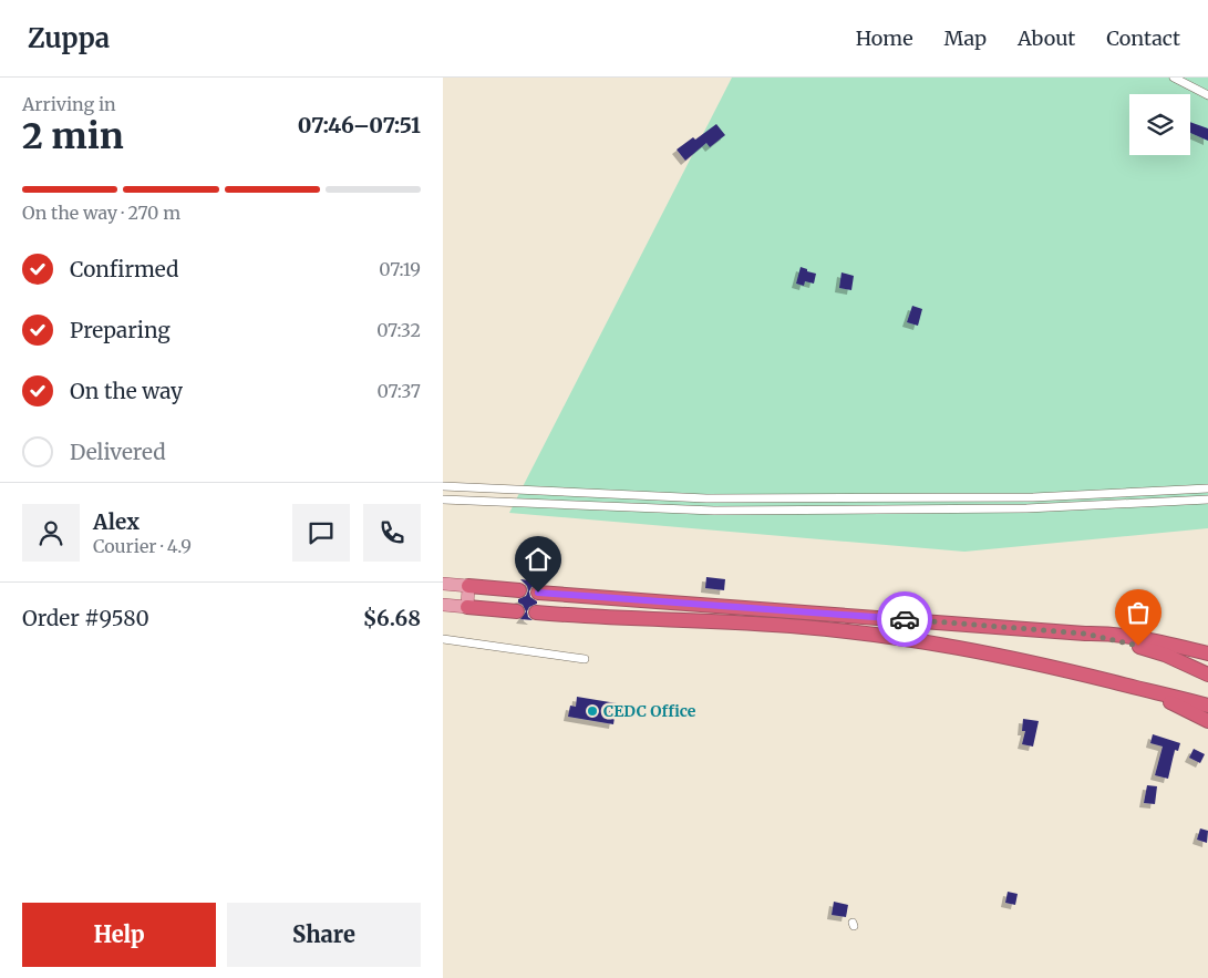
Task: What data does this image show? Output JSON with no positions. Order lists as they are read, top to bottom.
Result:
{
  "places": ["CEDC Office"],
  "page": {
    "header": "Zuppa",
    "nav": [
      "Home",
      "Map",
      "About",
      "Contact"
    ],
    "heading": ["2 min", "Arriving in", "07:46–07:51"],
    "panel": [
      "Alex",
      "Courier · 4.9",
      "Order #9580",
      "$6.68"
    ],
    "bar": "On the way · 270 m",
    "list": [
      ["Confirmed", "07:19"],
      ["Preparing", "07:32"],
      ["On the way", "07:37"],
      "Delivered"
    ],
    "buttons": ["Help", "Share"]
  }
}
